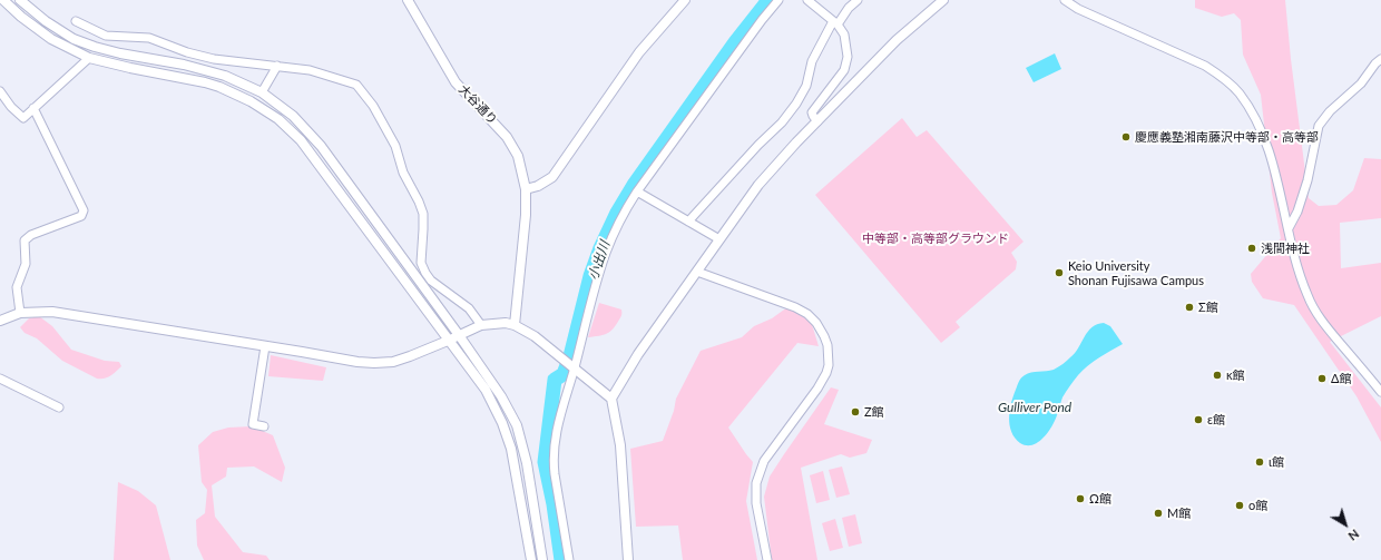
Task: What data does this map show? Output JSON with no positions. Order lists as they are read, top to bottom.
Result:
{
  "streets": {
    "street": ["大谷通り"]
  },
  "water": ["小出川", "Gulliver Pond"],
  "parks": ["中等部・高等部グラウンド"],
  "places": [
    "慶應義塾湘南藤沢中等部・高等部",
    "浅間神社",
    "Keio University Shonan Fujisawa Campus",
    "Σ館",
    "κ館",
    "Δ館",
    "Ζ館",
    "ε館",
    "ι館",
    "Ω館",
    "ο館",
    "Μ館"
  ],
  "north": "bottom right"
}
